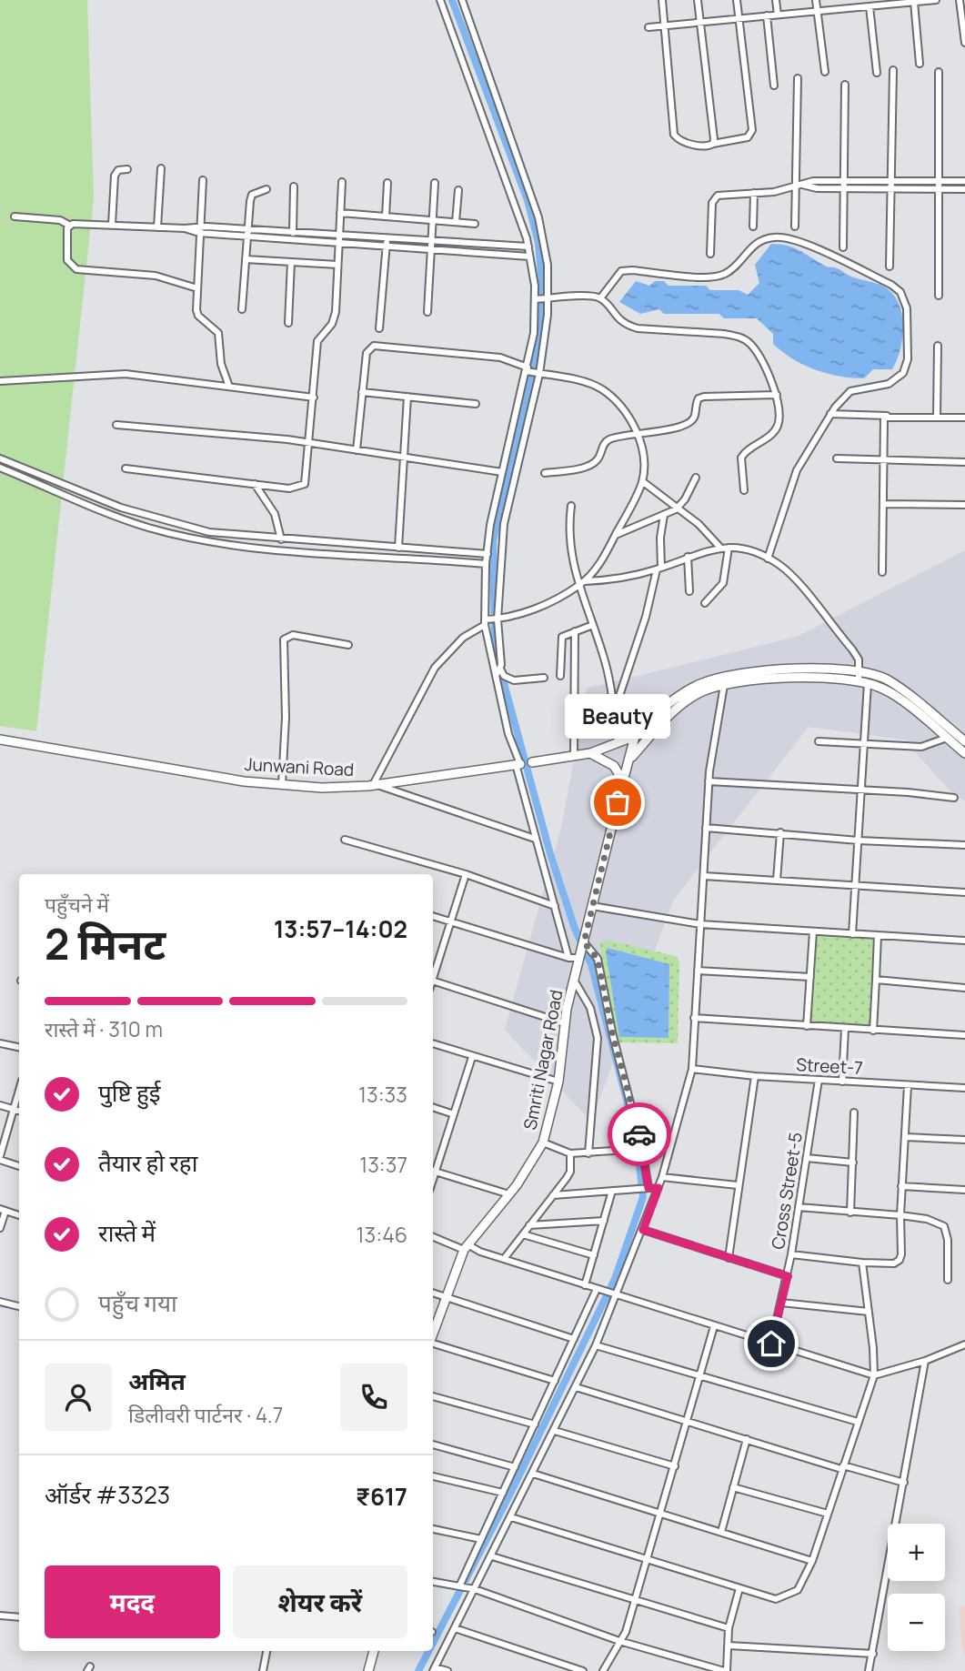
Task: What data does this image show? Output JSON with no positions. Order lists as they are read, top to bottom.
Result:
{
  "streets": {
    "main road": ["Junwani Road", "Smriti Nagar Road"],
    "street": ["Street-7", "Cross Street-5"]
  },
  "crossings": [
    ["Junwani Road", "Smriti Nagar Road"],
    ["Street-7", "Cross Street-5"]
  ],
  "places": ["Beauty"],
  "page": {
    "bubble": "Beauty",
    "heading": ["2 मिनट", "पहुँचने में", "13:57–14:02"],
    "panel": [
      "अमित",
      "डिलीवरी पार्टनर · 4.7",
      "ऑर्डर #3323",
      "₹617"
    ],
    "bar": "रास्ते में · 310 m",
    "list": [
      ["पुष्टि हुई", "13:33"],
      ["तैयार हो रहा", "13:37"],
      ["रास्ते में", "13:46"],
      "पहुँच गया"
    ],
    "map_buttons": ["+", "−"],
    "buttons": ["मदद", "शेयर करें"]
  }
}
